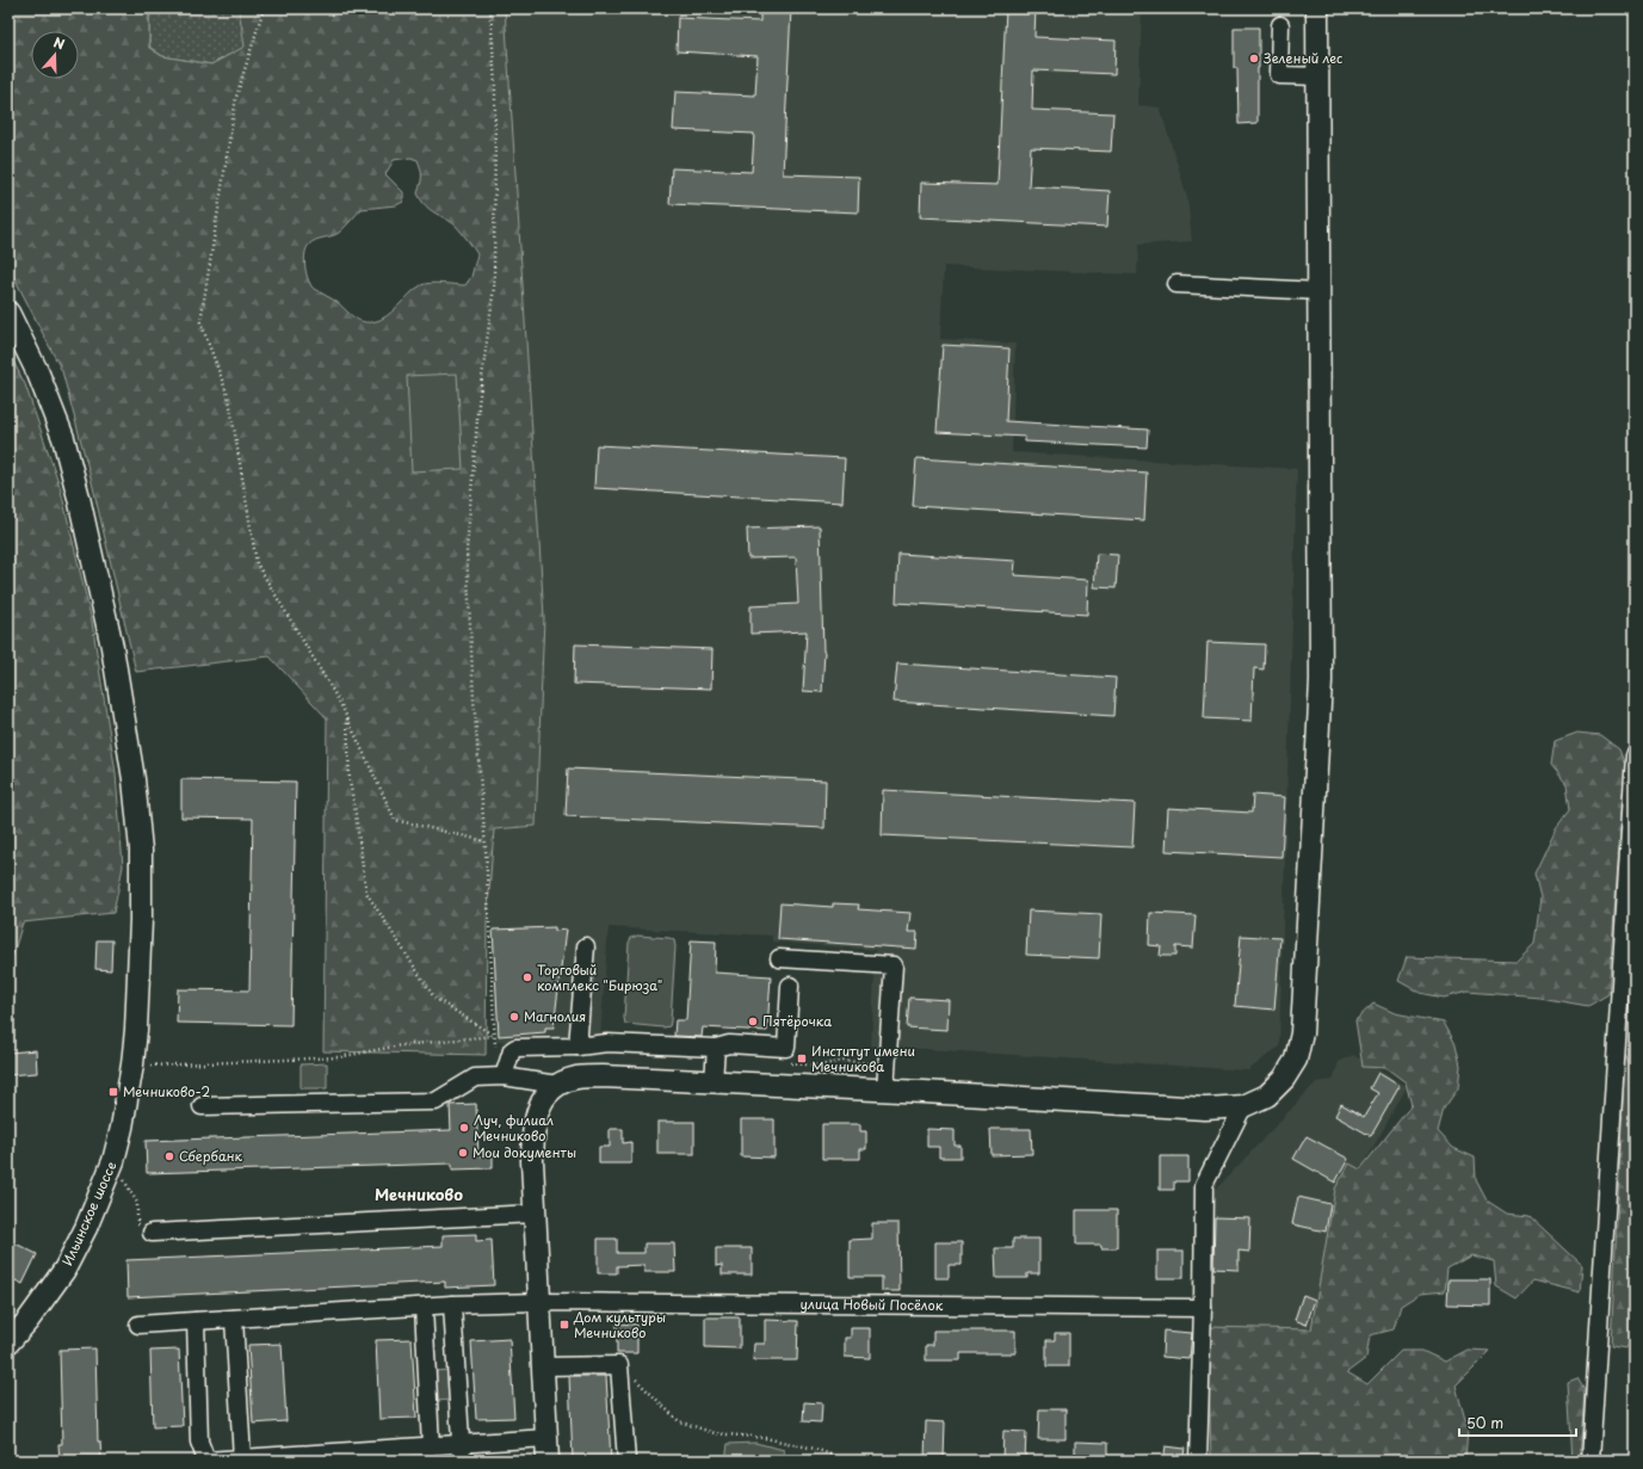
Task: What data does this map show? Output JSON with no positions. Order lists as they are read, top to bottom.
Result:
{
  "streets": {
    "main road": ["Ильинское шоссе"],
    "street": ["улица Новый Посёлок"]
  },
  "districts": ["Мечниково"],
  "places": {
    "other": [
      "Зеленый лес",
      "Торговый комплекс \"Бирюза\"",
      "Магнолия",
      "Пятёрочка",
      "Луч, филиал Мечниково",
      "Мои документы",
      "Сбербанк"
    ],
    "transit": ["Институт имени Мечникова", "Мечниково-2", "Дом культуры Мечниково"]
  },
  "scale_bar": "50 m",
  "north": "top"
}
